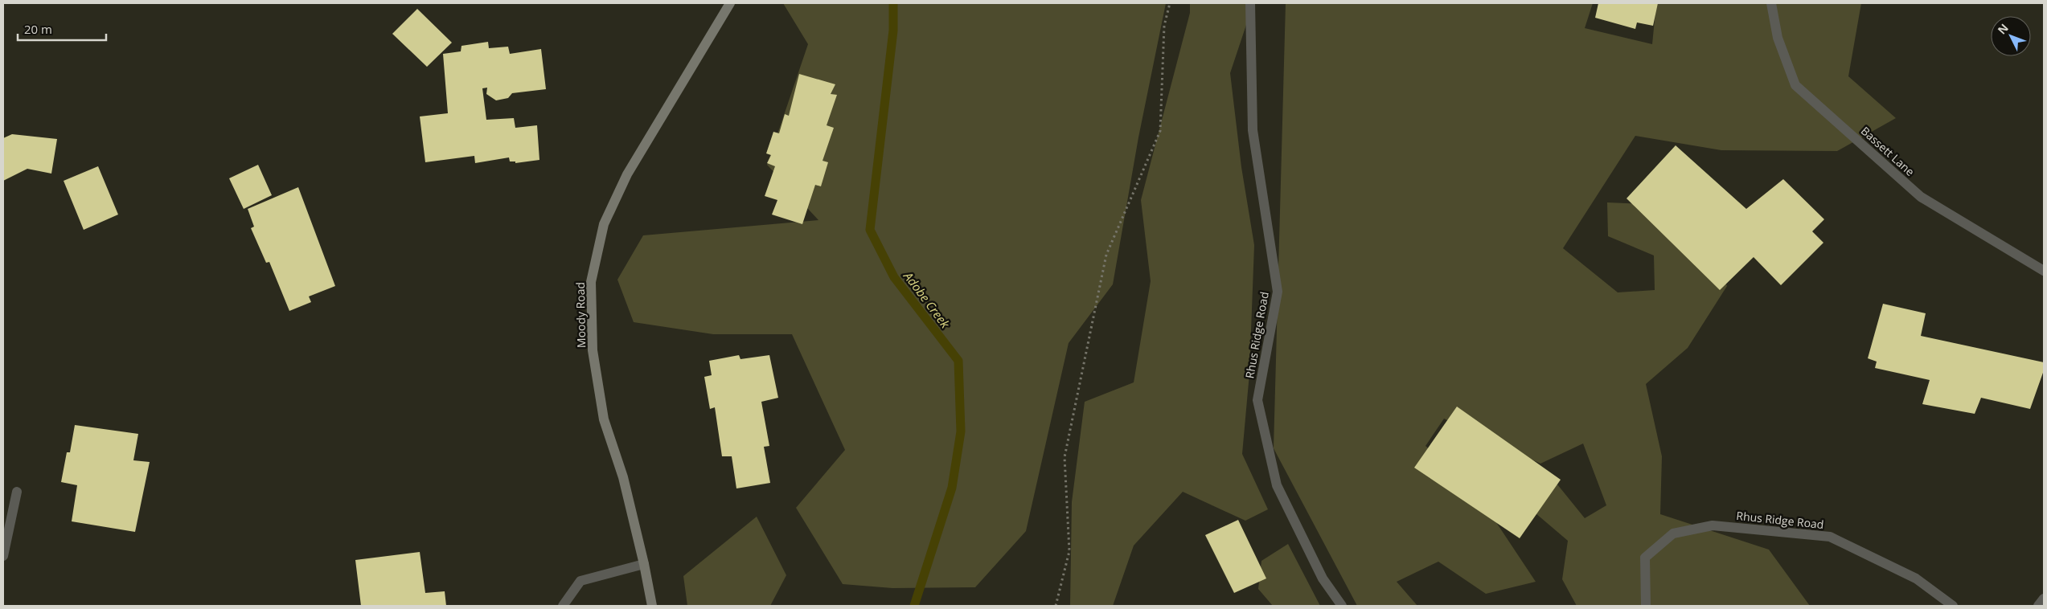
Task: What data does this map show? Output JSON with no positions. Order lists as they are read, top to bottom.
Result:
{
  "streets": {
    "street": ["Bassett Lane", "Moody Road", "Rhus Ridge Road"]
  },
  "water": ["Adobe Creek"],
  "scale_bar": "20 m",
  "north": "top left"
}
